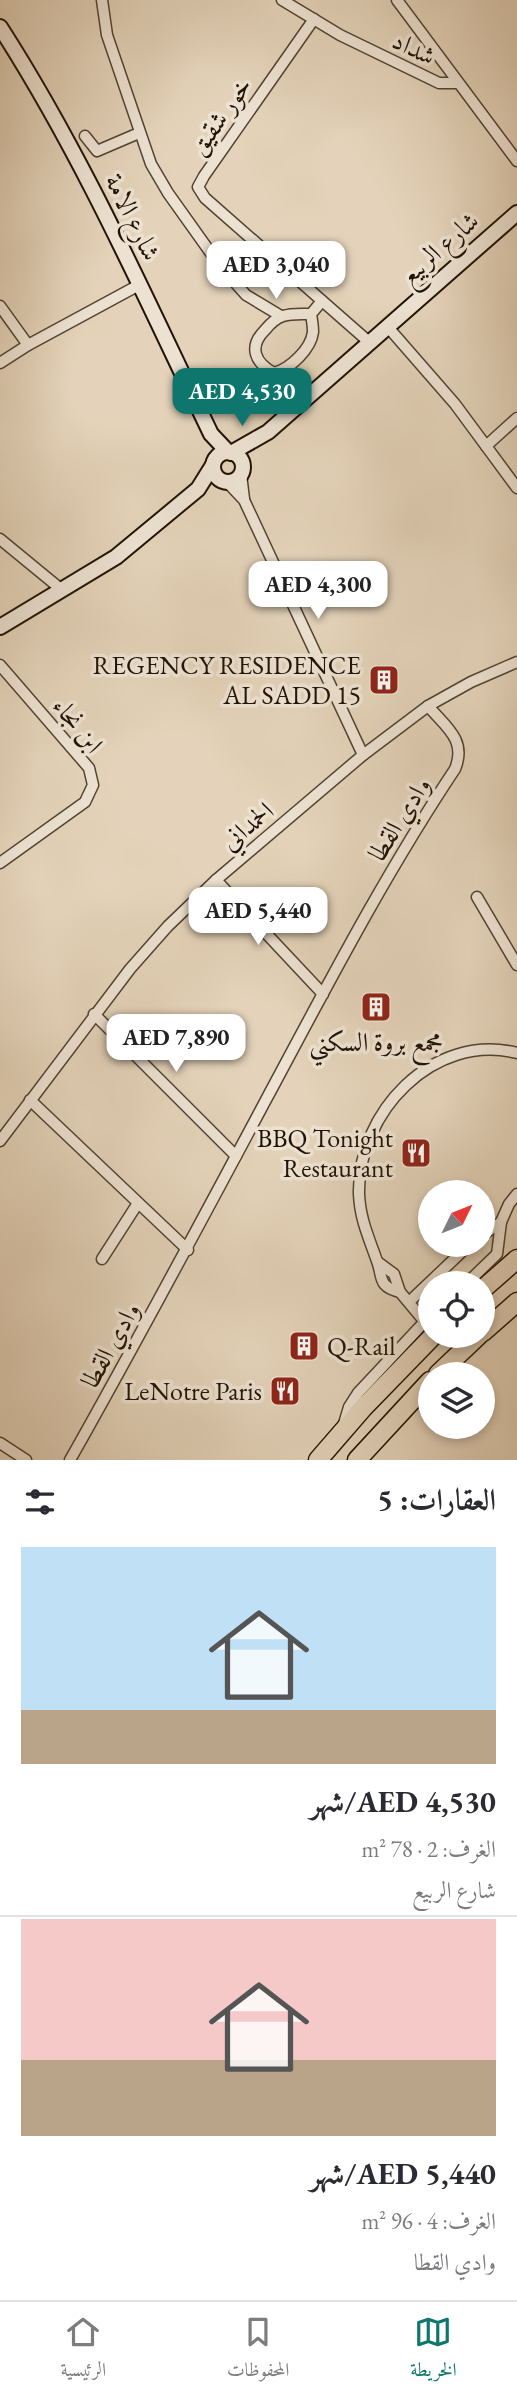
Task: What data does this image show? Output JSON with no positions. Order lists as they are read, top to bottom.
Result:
{
  "streets": {
    "street": [
      "شداد",
      "خور شقيق",
      "شارع الامة",
      "شارع الربيع",
      "ابن نجاء",
      "وادي القطا",
      "الحمداني"
    ]
  },
  "crossings": [
    ["شداد", "خور شقيق"],
    ["خور شقيق", "شارع الربيع"],
    ["شارع الامة", "شارع الربيع"],
    ["وادي القطا", "الحمداني"]
  ],
  "places": {
    "building": ["REGENCY RESIDENCE AL SADD 15", "مجمع بروة السكني", "Q-Rail"],
    "restaurant": ["BBQ Tonight Restaurant", "LeNotre Paris"]
  },
  "north": "top right",
  "page": {
    "price": [
      "AED 3,040",
      "AED 4,530",
      "AED 4,300",
      "AED 5,440",
      "AED 7,890"
    ],
    "heading": "العقارات: 5",
    "list": [
      {
        "name": "AED 4,530/شهر",
        "note": "الغرف: 2 · 78 m² · شارع الربيع"
      },
      {
        "name": "AED 5,440/شهر",
        "note": "الغرف: 4 · 96 m² · وادي القطا"
      }
    ],
    "tabs": ["الخريطة", "المحفوظات", "الرئيسية"]
  }
}
